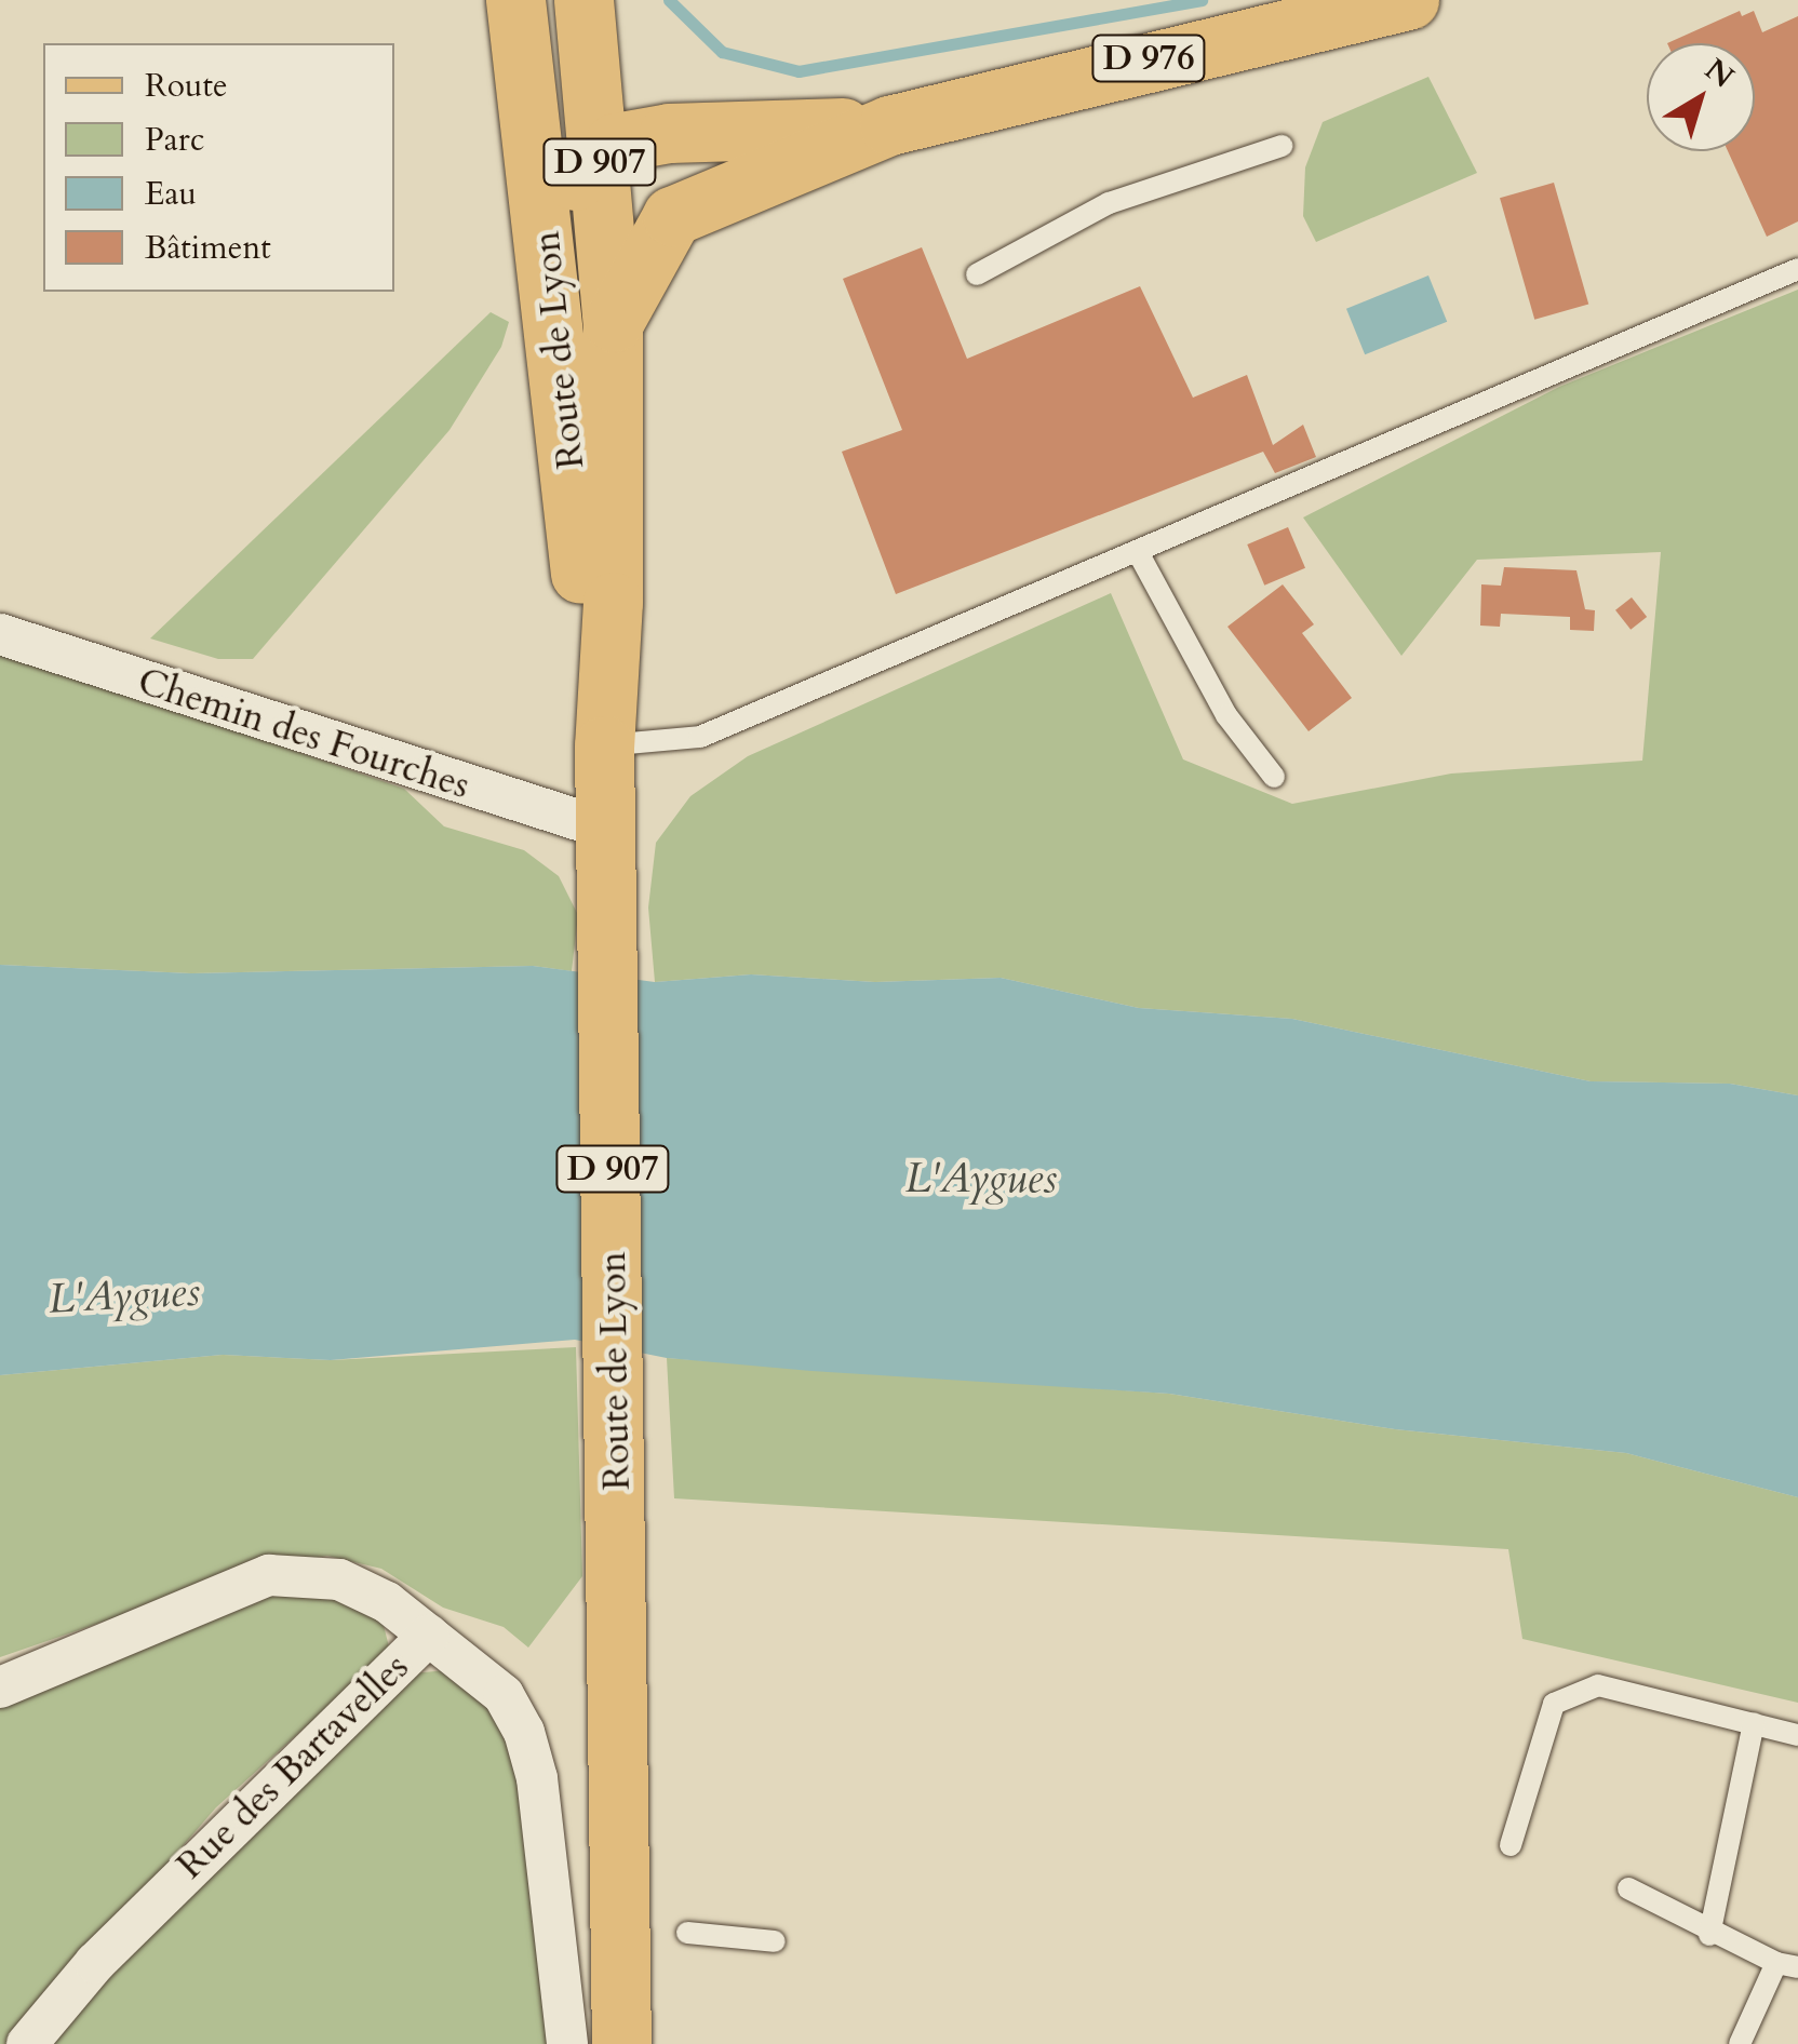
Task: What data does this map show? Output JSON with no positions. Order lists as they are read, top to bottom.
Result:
{
  "streets": {
    "main road": ["D 976", "D 907", "Route de Lyon"],
    "street": ["Chemin des Fourches", "Rue des Bartavelles"]
  },
  "crossings": [
    ["D 976", "Route de Lyon"],
    ["Route de Lyon", "Chemin des Fourches"]
  ],
  "water": ["L'Aygues"],
  "legend": [
    "Route",
    "Parc",
    "Eau",
    "Bâtiment"
  ],
  "north": "top right"
}
